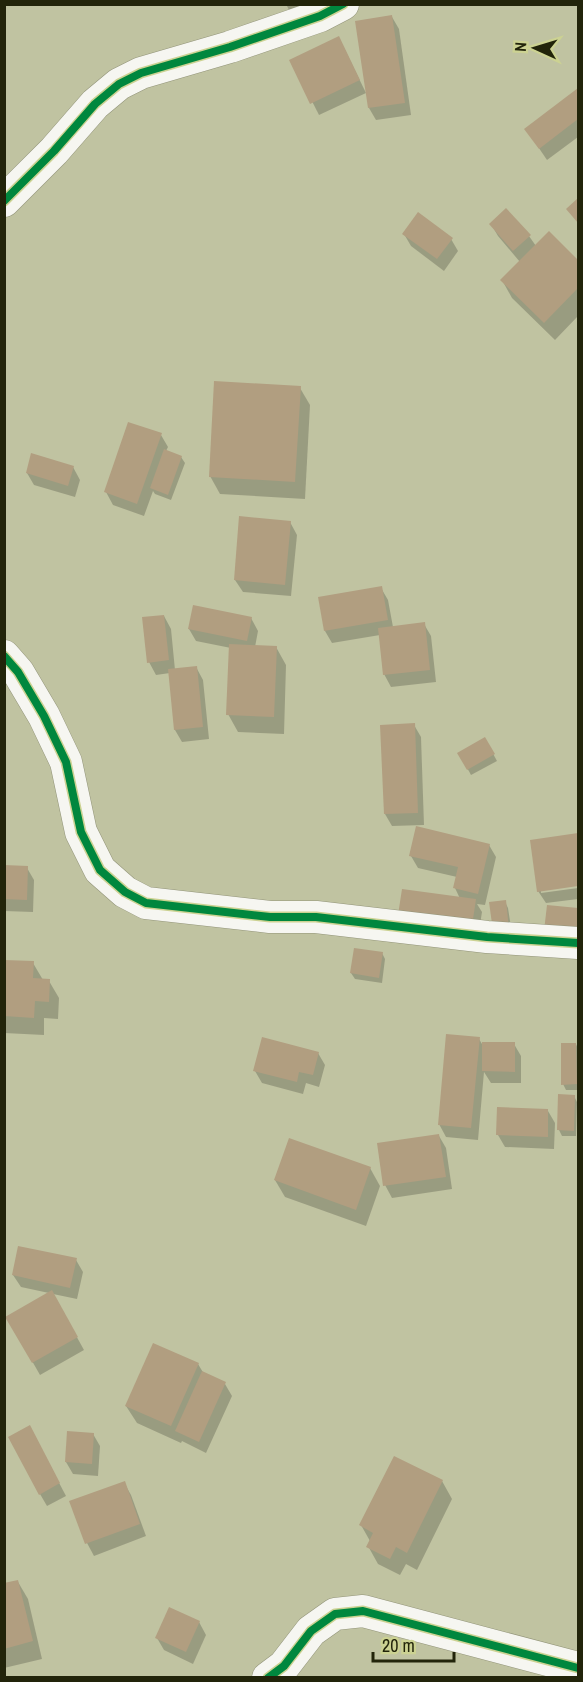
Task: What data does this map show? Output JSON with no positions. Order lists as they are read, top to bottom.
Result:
{
  "scale_bar": "20 m",
  "north": "left"
}
